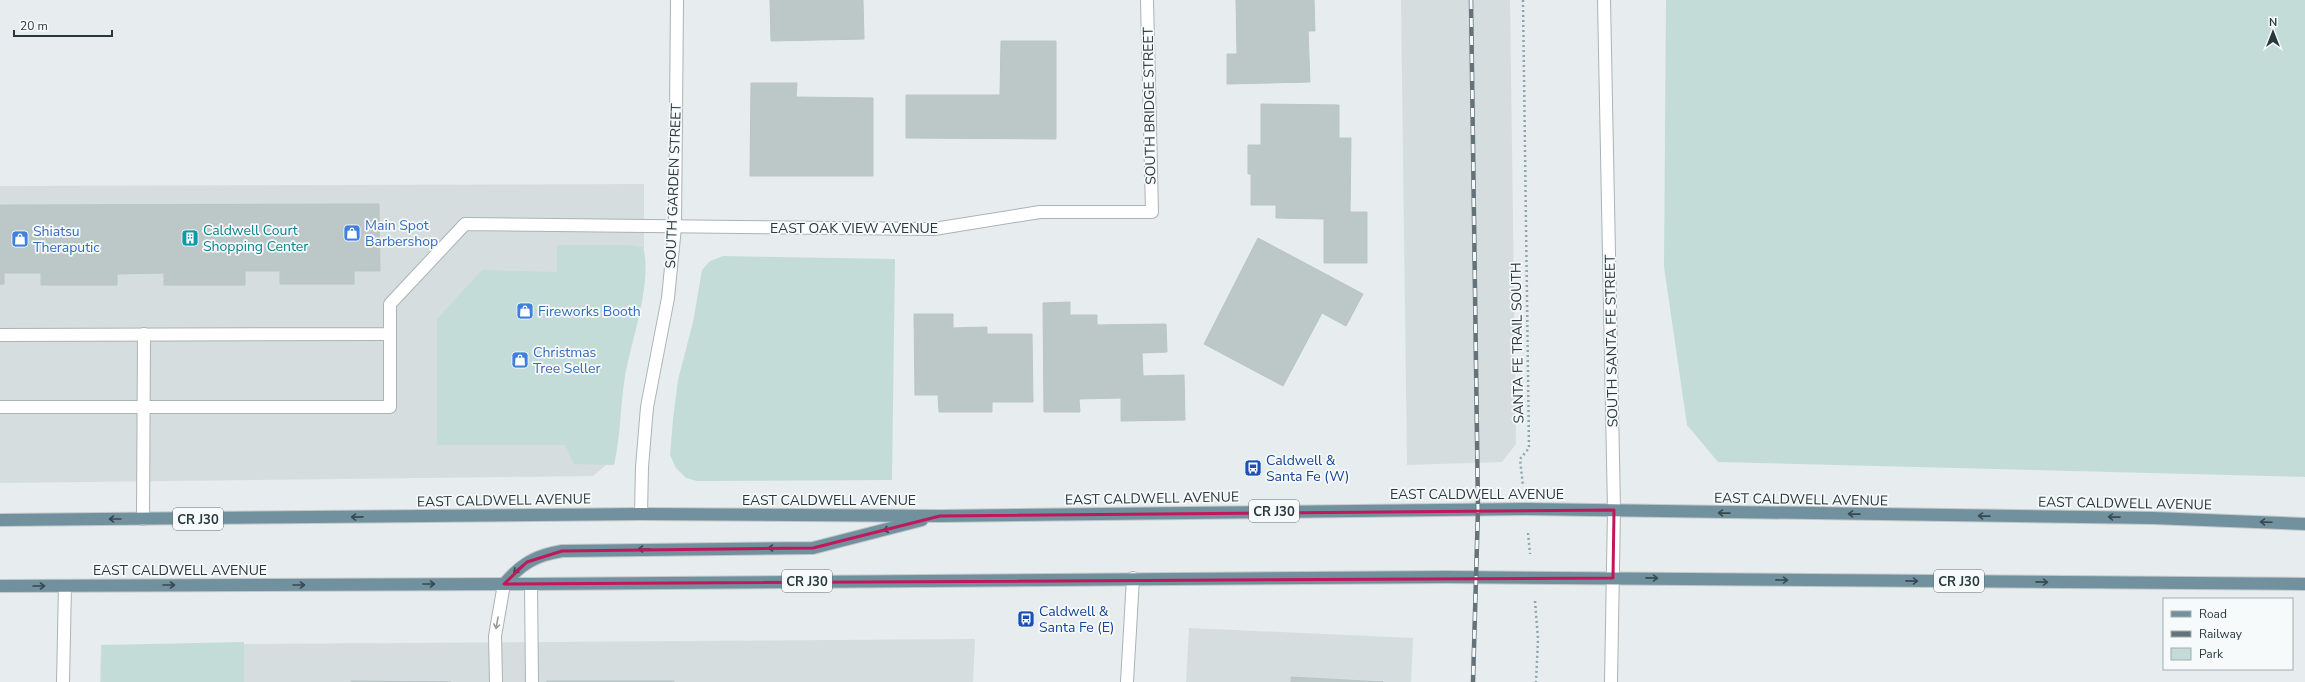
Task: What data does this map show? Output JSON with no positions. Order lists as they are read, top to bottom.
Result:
{
  "streets": {
    "main road": ["EAST CALDWELL AVENUE", "CR J30"],
    "street": [
      "SOUTH BRIDGE STREET",
      "SOUTH GARDEN STREET",
      "EAST OAK VIEW AVENUE",
      "SOUTH SANTA FE STREET"
    ],
    "path": ["SANTA FE TRAIL SOUTH"]
  },
  "crossings": [
    ["SOUTH BRIDGE STREET", "EAST OAK VIEW AVENUE"],
    ["SOUTH GARDEN STREET", "EAST OAK VIEW AVENUE"],
    ["SOUTH GARDEN STREET", "EAST CALDWELL AVENUE"],
    ["SOUTH SANTA FE STREET", "EAST CALDWELL AVENUE"],
    ["SANTA FE TRAIL SOUTH", "EAST CALDWELL AVENUE"]
  ],
  "places": {
    "shop": [
      "Main Spot Barbershop",
      "Shiatsu Theraputic",
      "Fireworks Booth",
      "Christmas Tree Seller"
    ],
    "building": ["Caldwell Court Shopping Center"],
    "bus stop": ["Caldwell & Santa Fe (W)", "Caldwell & Santa Fe (E)"]
  },
  "legend": ["Road", "Railway", "Park"],
  "scale_bar": "20 m",
  "north": "top"
}
